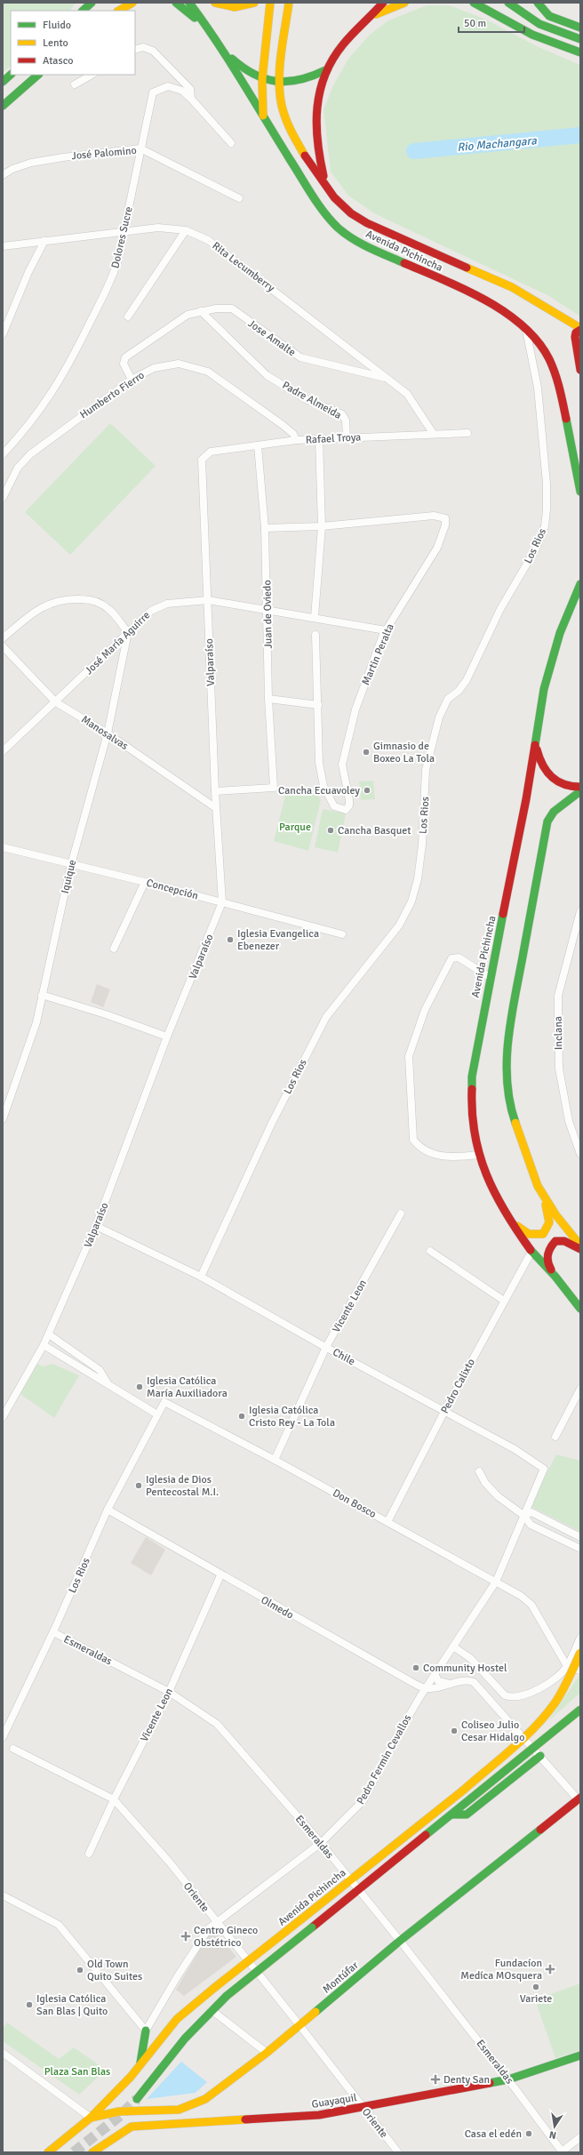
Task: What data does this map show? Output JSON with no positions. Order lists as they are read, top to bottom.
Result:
{
  "streets": {
    "main road": ["Avenida Pichincha", "Montúfar", "Guayaquil"],
    "street": [
      "José Palomino",
      "Dolores Sucre",
      "Rita Lecumberry",
      "Jose Amalte",
      "Humberto Fierro",
      "Padre Almeida",
      "Rafael Troya",
      "Los Rios",
      "Juan de Oviedo",
      "José María Aguirre",
      "Martin Peralta",
      "Valparaíso",
      "Manosalvas",
      "Iquique",
      "Concepción",
      "Inclana",
      "Vicente Leon",
      "Chile",
      "Pedro Calixto",
      "Don Bosco",
      "Olmedo",
      "Esmeraldas",
      "Pedro Fermin Cevallos",
      "Oriente"
    ]
  },
  "crossings": [
    ["José Palomino", "Dolores Sucre"],
    ["Dolores Sucre", "Rita Lecumberry"],
    ["Avenida Pichincha", "Los Rios"],
    ["Avenida Pichincha", "Pedro Calixto"],
    ["Avenida Pichincha", "Esmeraldas"],
    ["Avenida Pichincha", "Montúfar"],
    ["Rita Lecumberry", "Jose Amalte"],
    ["Rita Lecumberry", "Rafael Troya"],
    ["Jose Amalte", "Humberto Fierro"],
    ["Jose Amalte", "Padre Almeida"],
    ["Humberto Fierro", "Rafael Troya"],
    ["Padre Almeida", "Rafael Troya"],
    ["Rafael Troya", "Juan de Oviedo"],
    ["Rafael Troya", "Valparaíso"],
    ["Los Rios", "Chile"],
    ["Los Rios", "Don Bosco"],
    ["Los Rios", "Olmedo"],
    ["Los Rios", "Esmeraldas"],
    ["Juan de Oviedo", "José María Aguirre"],
    ["Juan de Oviedo", "Valparaíso"],
    ["José María Aguirre", "Martin Peralta"],
    ["José María Aguirre", "Valparaíso"],
    ["José María Aguirre", "Manosalvas"],
    ["José María Aguirre", "Iquique"],
    ["Valparaíso", "Manosalvas"],
    ["Valparaíso", "Concepción"],
    ["Valparaíso", "Chile"],
    ["Manosalvas", "Iquique"],
    ["Iquique", "Concepción"],
    ["Vicente Leon", "Chile"],
    ["Vicente Leon", "Don Bosco"],
    ["Vicente Leon", "Olmedo"],
    ["Vicente Leon", "Esmeraldas"],
    ["Vicente Leon", "Oriente"],
    ["Chile", "Pedro Calixto"],
    ["Chile", "Pedro Fermin Cevallos"],
    ["Pedro Calixto", "Don Bosco"],
    ["Don Bosco", "Pedro Fermin Cevallos"],
    ["Olmedo", "Pedro Fermin Cevallos"],
    ["Esmeraldas", "Pedro Fermin Cevallos"],
    ["Esmeraldas", "Montúfar"],
    ["Esmeraldas", "Guayaquil"],
    ["Pedro Fermin Cevallos", "Oriente"],
    ["Oriente", "Montúfar"],
    ["Oriente", "Guayaquil"]
  ],
  "water": ["Rio Machangara"],
  "parks": ["Parque", "Plaza San Blas"],
  "places": {
    "other": [
      "Gimnasio de Boxeo La Tola",
      "Cancha Ecuavoley",
      "Cancha Basquet",
      "Iglesia Evangelica Ebenezer",
      "Iglesia Católica María Auxiliadora",
      "Iglesia Católica Cristo Rey - La Tola",
      "Iglesia de Dios Pentecostal M.I.",
      "Community Hostel",
      "Coliseo Julio Cesar Hidalgo",
      "Old Town Quito Suites",
      "Variete",
      "Iglesia Católica San Blas | Quito",
      "Casa el edén"
    ],
    "health": ["Centro Gineco Obstétrico", "Fundacíon Medíca MOsquera", "Denty San"]
  },
  "legend": ["Fluido", "Lento", "Atasco"],
  "scale_bar": "50 m",
  "north": "bottom"
}
